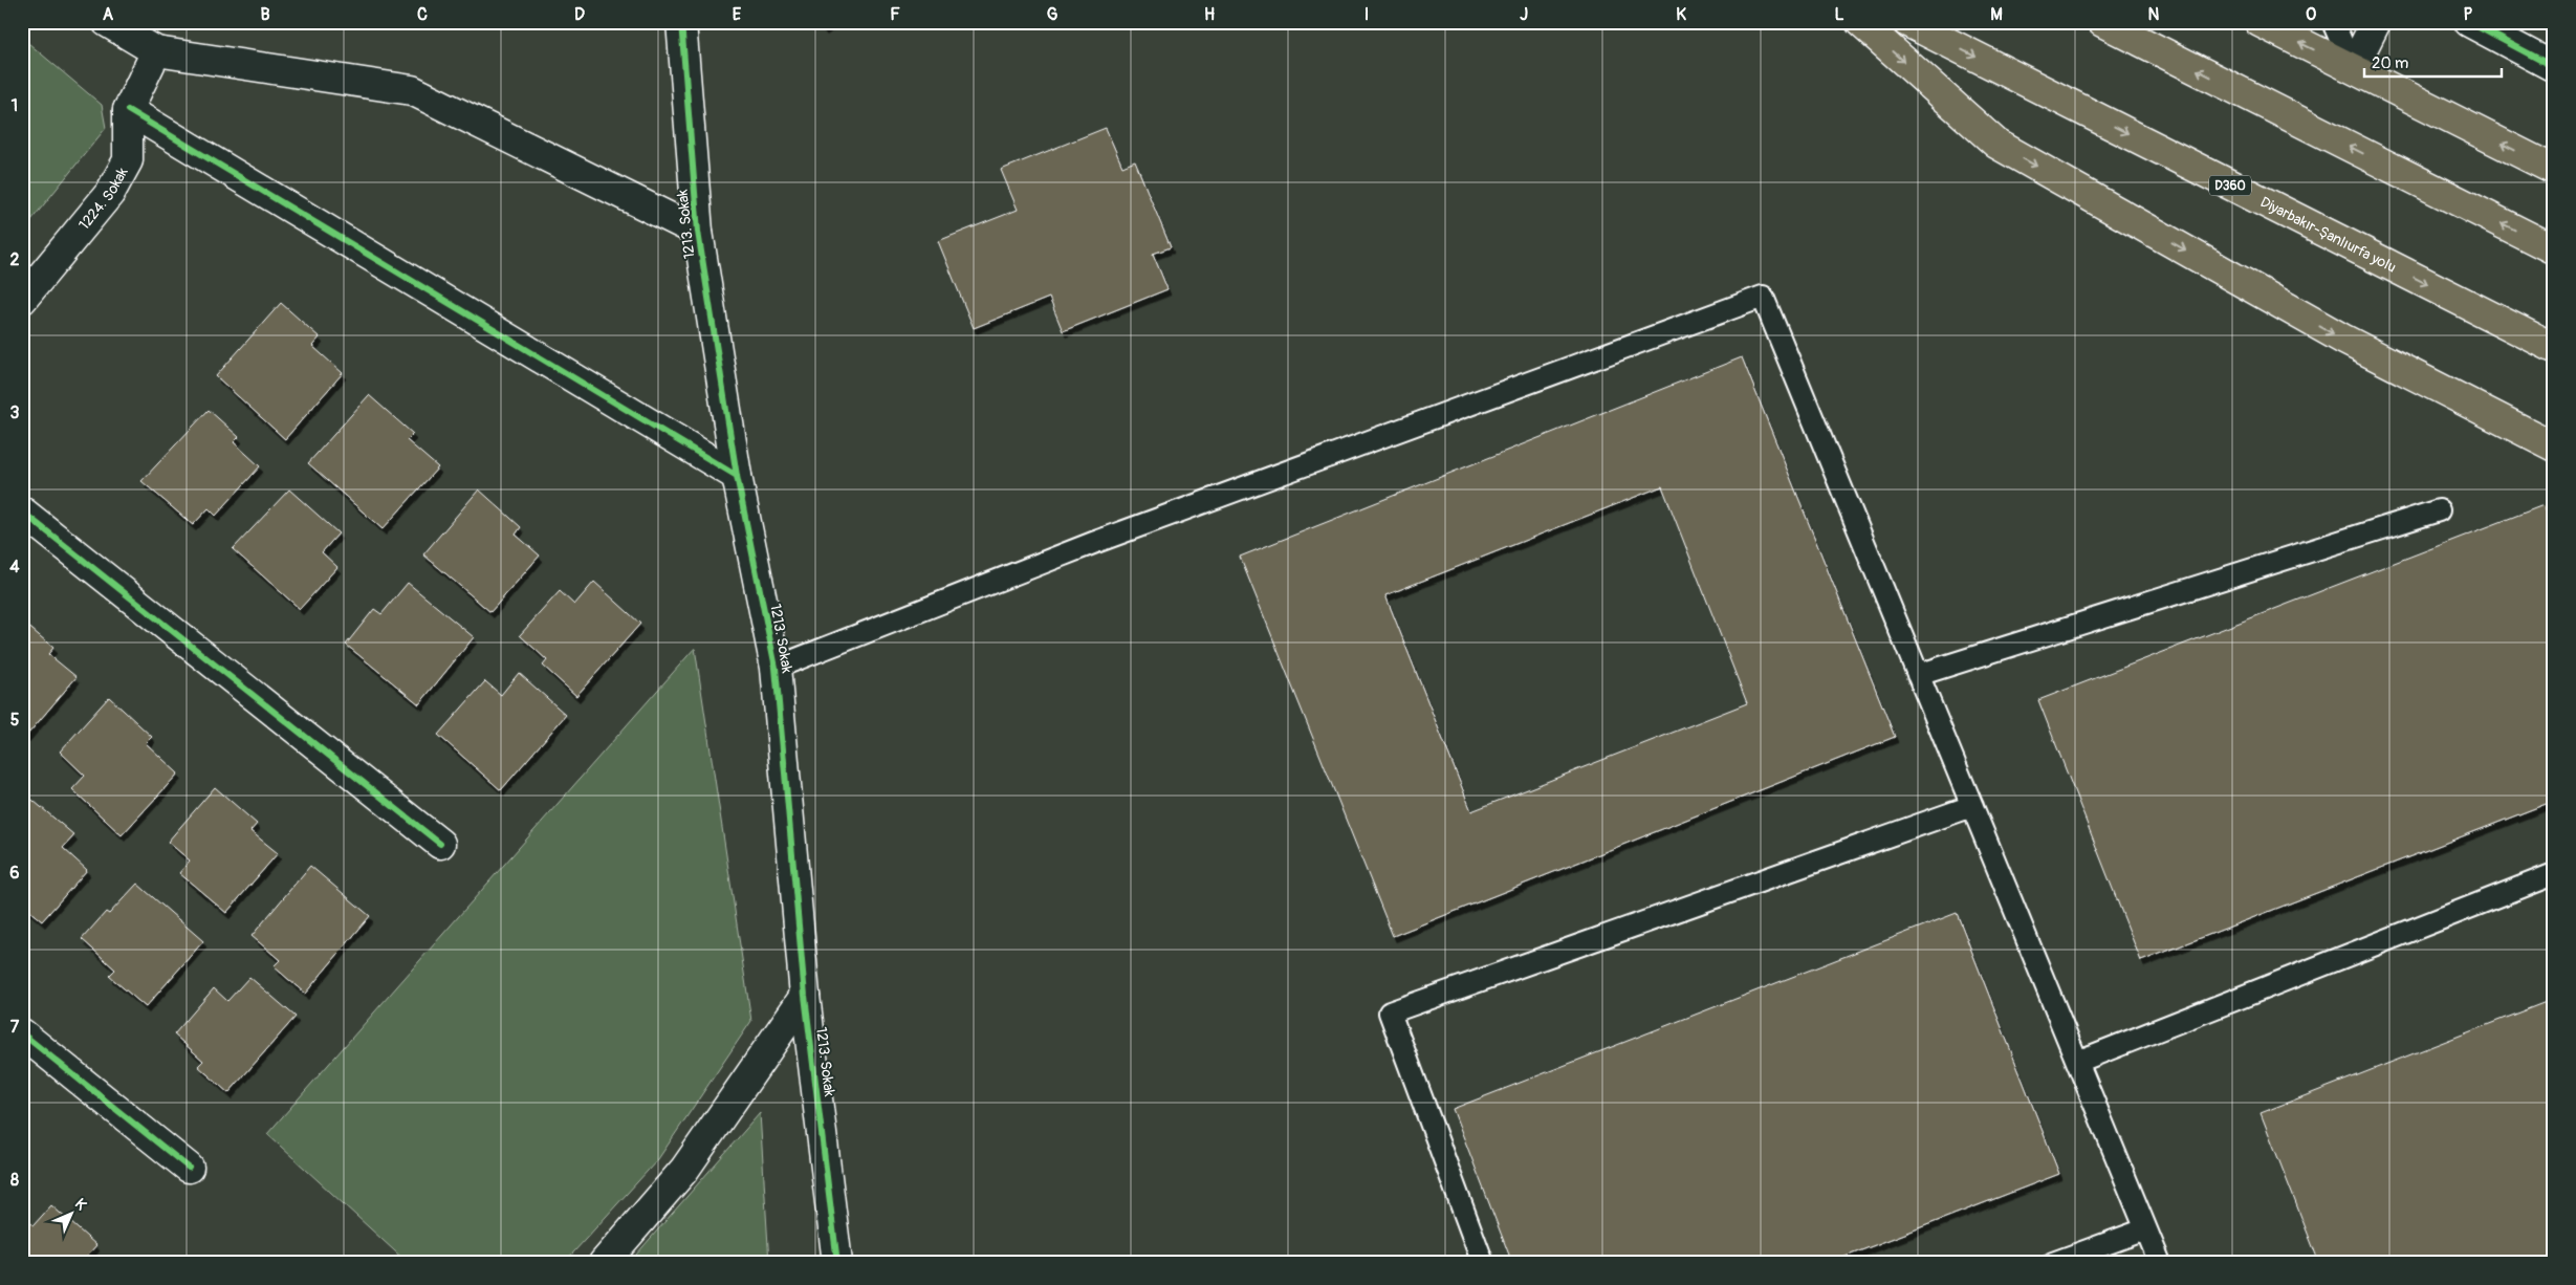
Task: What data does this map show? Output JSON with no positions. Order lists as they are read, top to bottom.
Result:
{
  "streets": {
    "highway": ["D360", "Diyarbakır-Şanlıurfa yolu"],
    "street": ["1224. Sokak", "1213. Sokak"]
  },
  "scale_bar": "20 m",
  "north": "top right",
  "grid": {
    "columns": [
      "A",
      "B",
      "C",
      "D",
      "E",
      "F",
      "G",
      "H",
      "I",
      "J",
      "K",
      "L",
      "M",
      "N",
      "O",
      "P"
    ],
    "rows": [
      "1",
      "2",
      "3",
      "4",
      "5",
      "6",
      "7",
      "8"
    ]
  }
}
